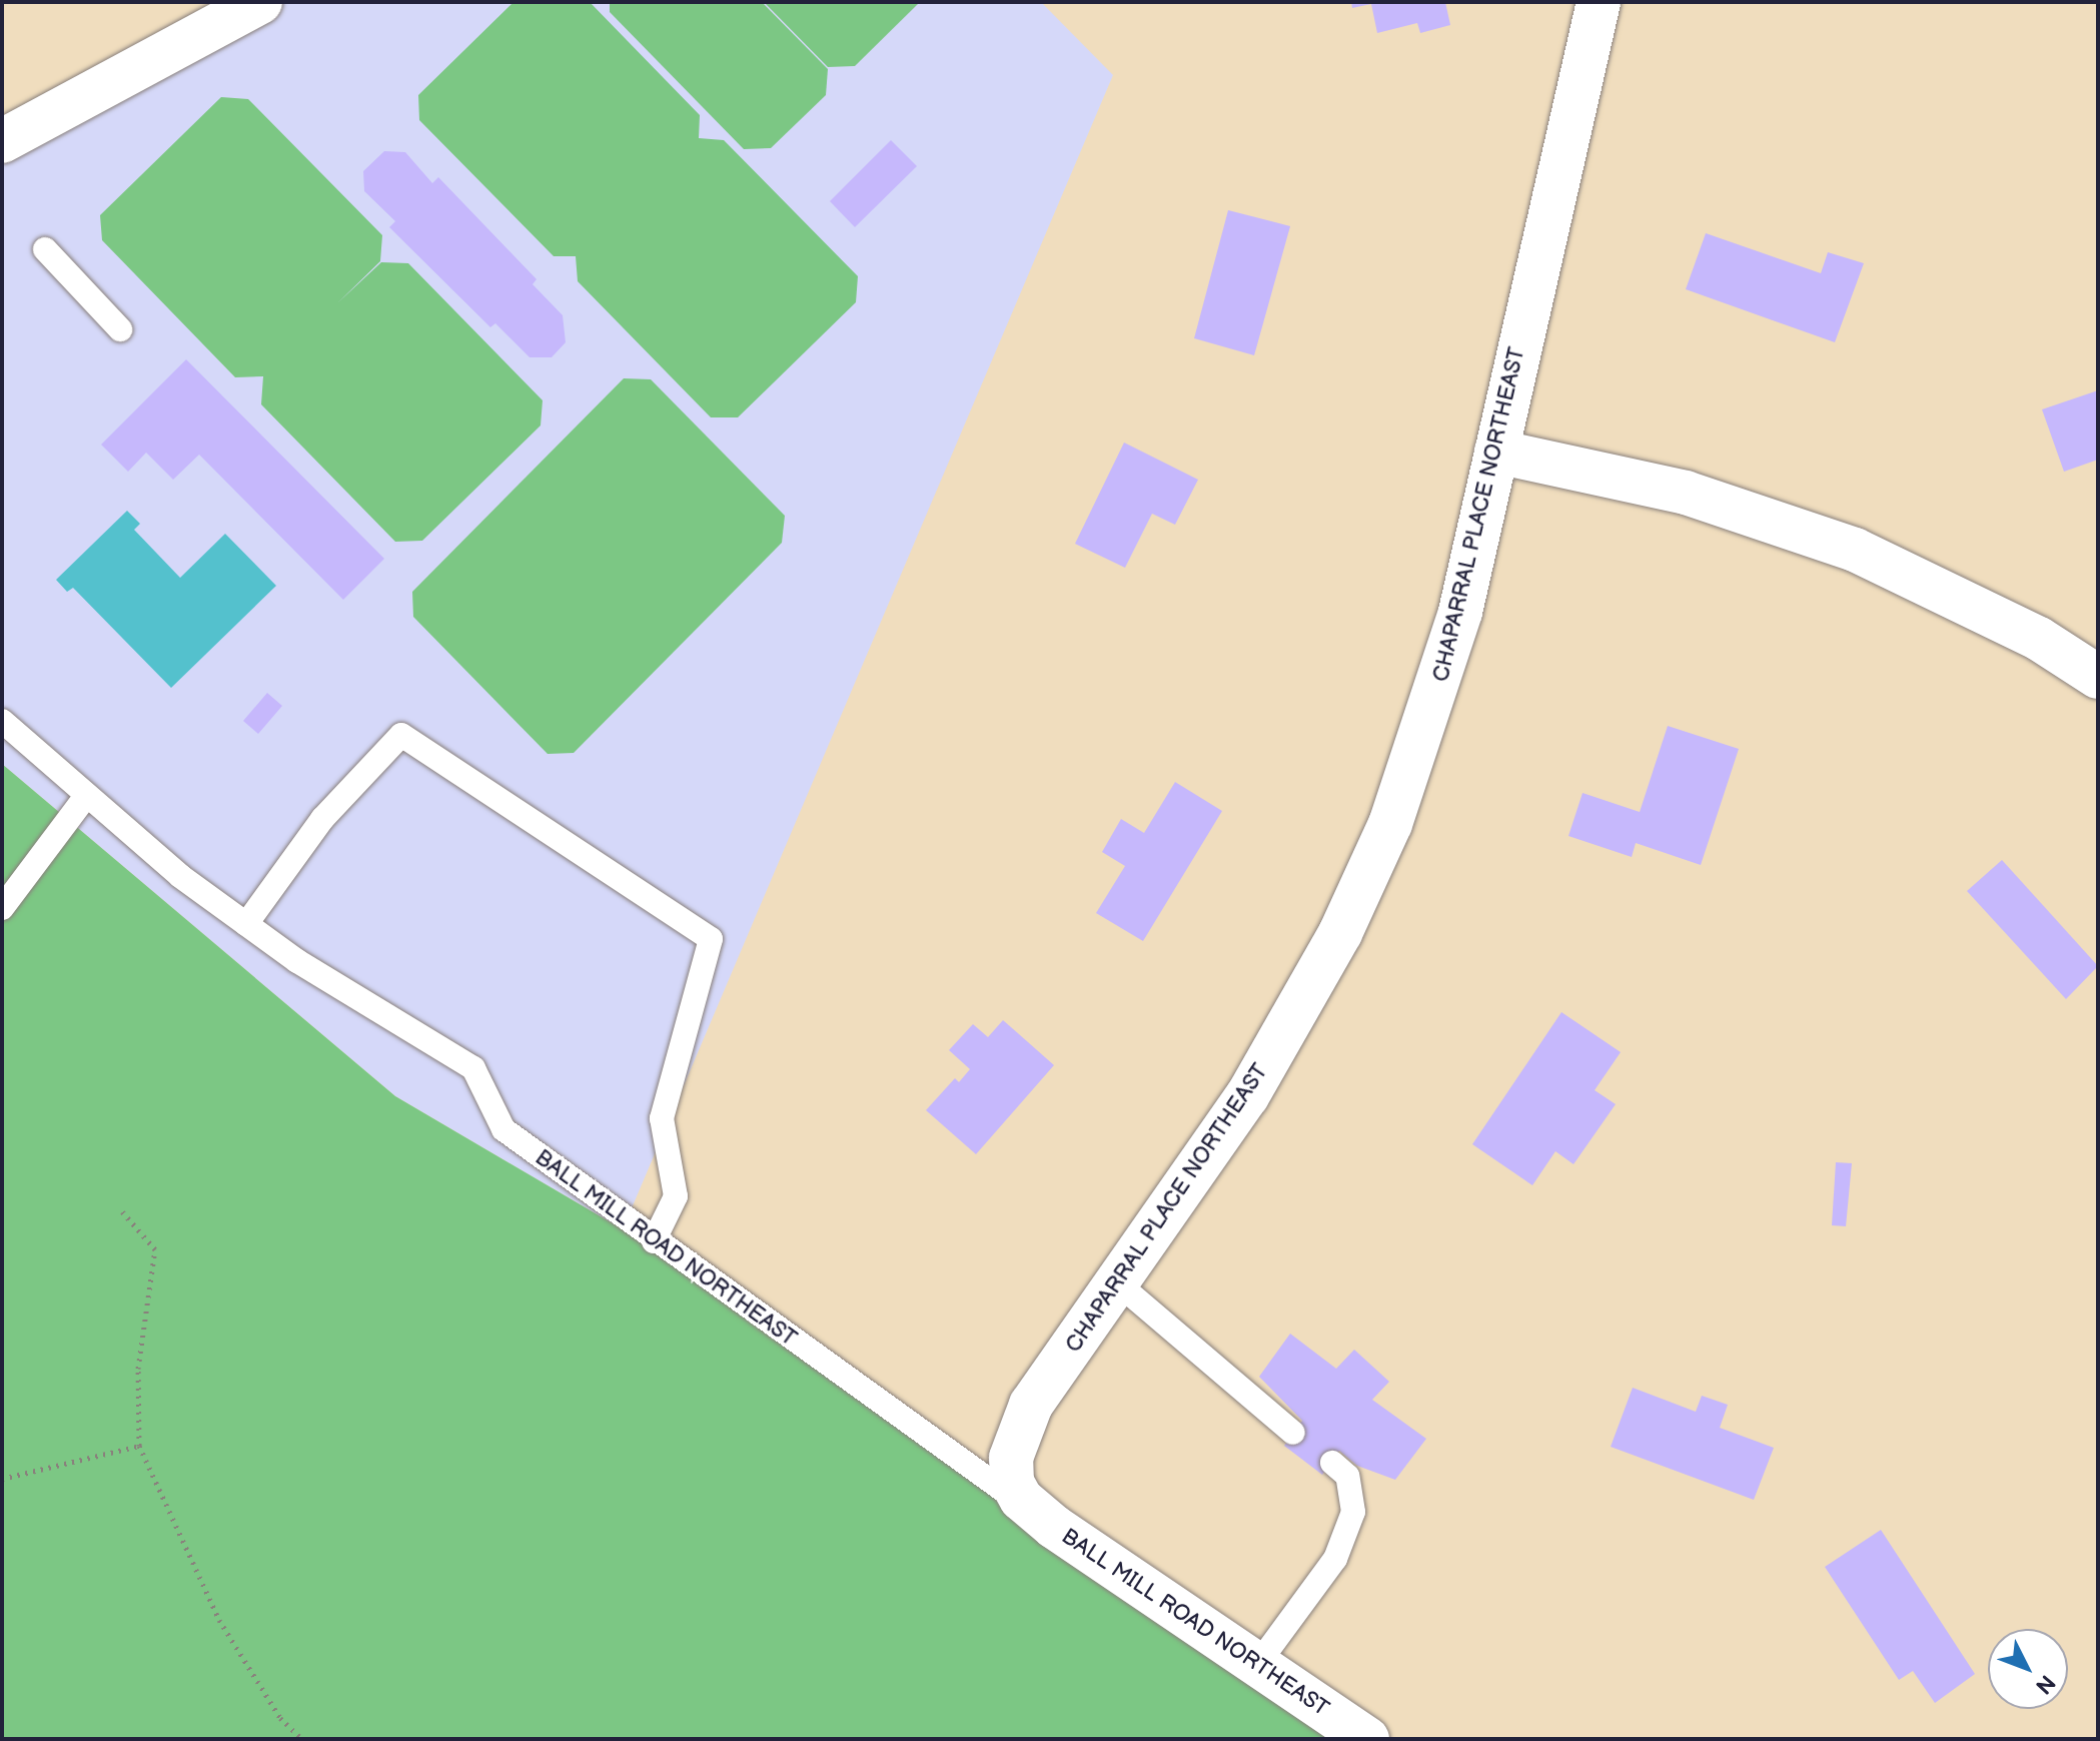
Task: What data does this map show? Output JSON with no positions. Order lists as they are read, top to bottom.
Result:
{
  "streets": {
    "street": ["CHAPARRAL PLACE NORTHEAST", "BALL MILL ROAD NORTHEAST"]
  },
  "crossings": [
    ["CHAPARRAL PLACE NORTHEAST", "BALL MILL ROAD NORTHEAST"]
  ],
  "north": "bottom right"
}
